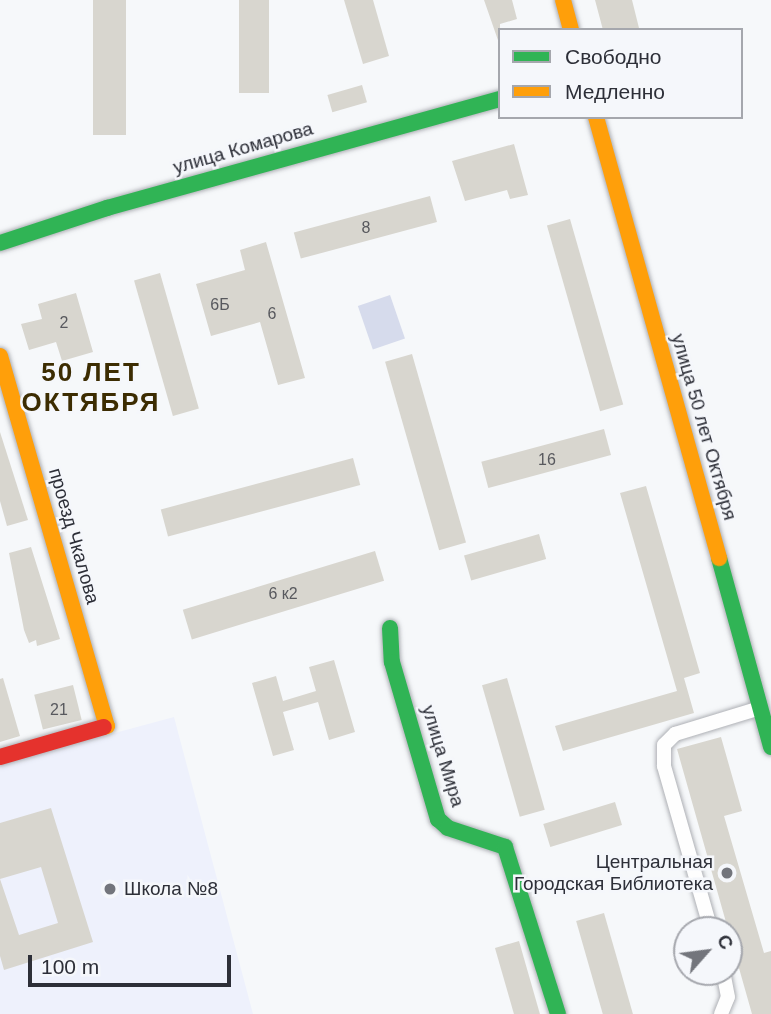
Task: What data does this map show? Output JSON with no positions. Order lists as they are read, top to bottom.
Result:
{
  "streets": {
    "street": [
      "улица Комарова",
      "улица 50 лет Октября",
      "проезд Чкалова",
      "улица Мира"
    ]
  },
  "districts": ["50 ЛЕТ ОКТЯБРЯ"],
  "places": ["Центральная Городская Библиотека", "Школа №8"],
  "house_numbers": [
    "8",
    "6Б",
    "6",
    "2",
    "16",
    "6 к2",
    "21"
  ],
  "legend": ["Свободно", "Медленно"],
  "scale_bar": "100 m",
  "north": "top right"
}
